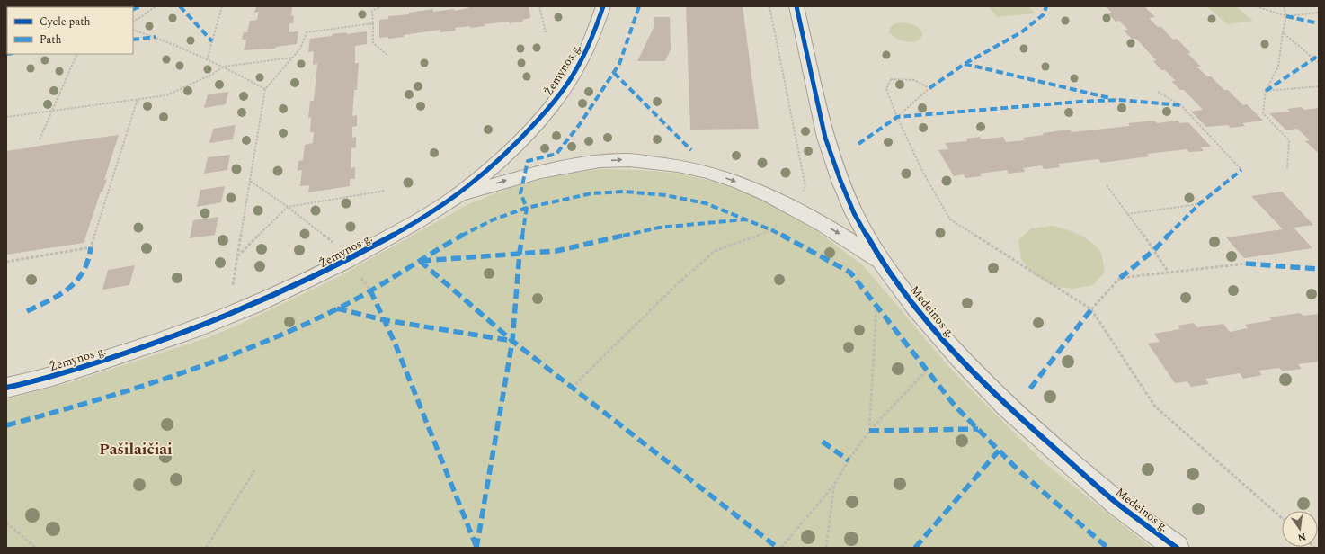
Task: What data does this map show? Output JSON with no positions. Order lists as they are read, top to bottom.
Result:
{
  "streets": {
    "street": ["Žemynos g.", "Medeinos g."]
  },
  "districts": ["Pašilaičiai"],
  "legend": ["Cycle path", "Path"],
  "north": "bottom"
}
